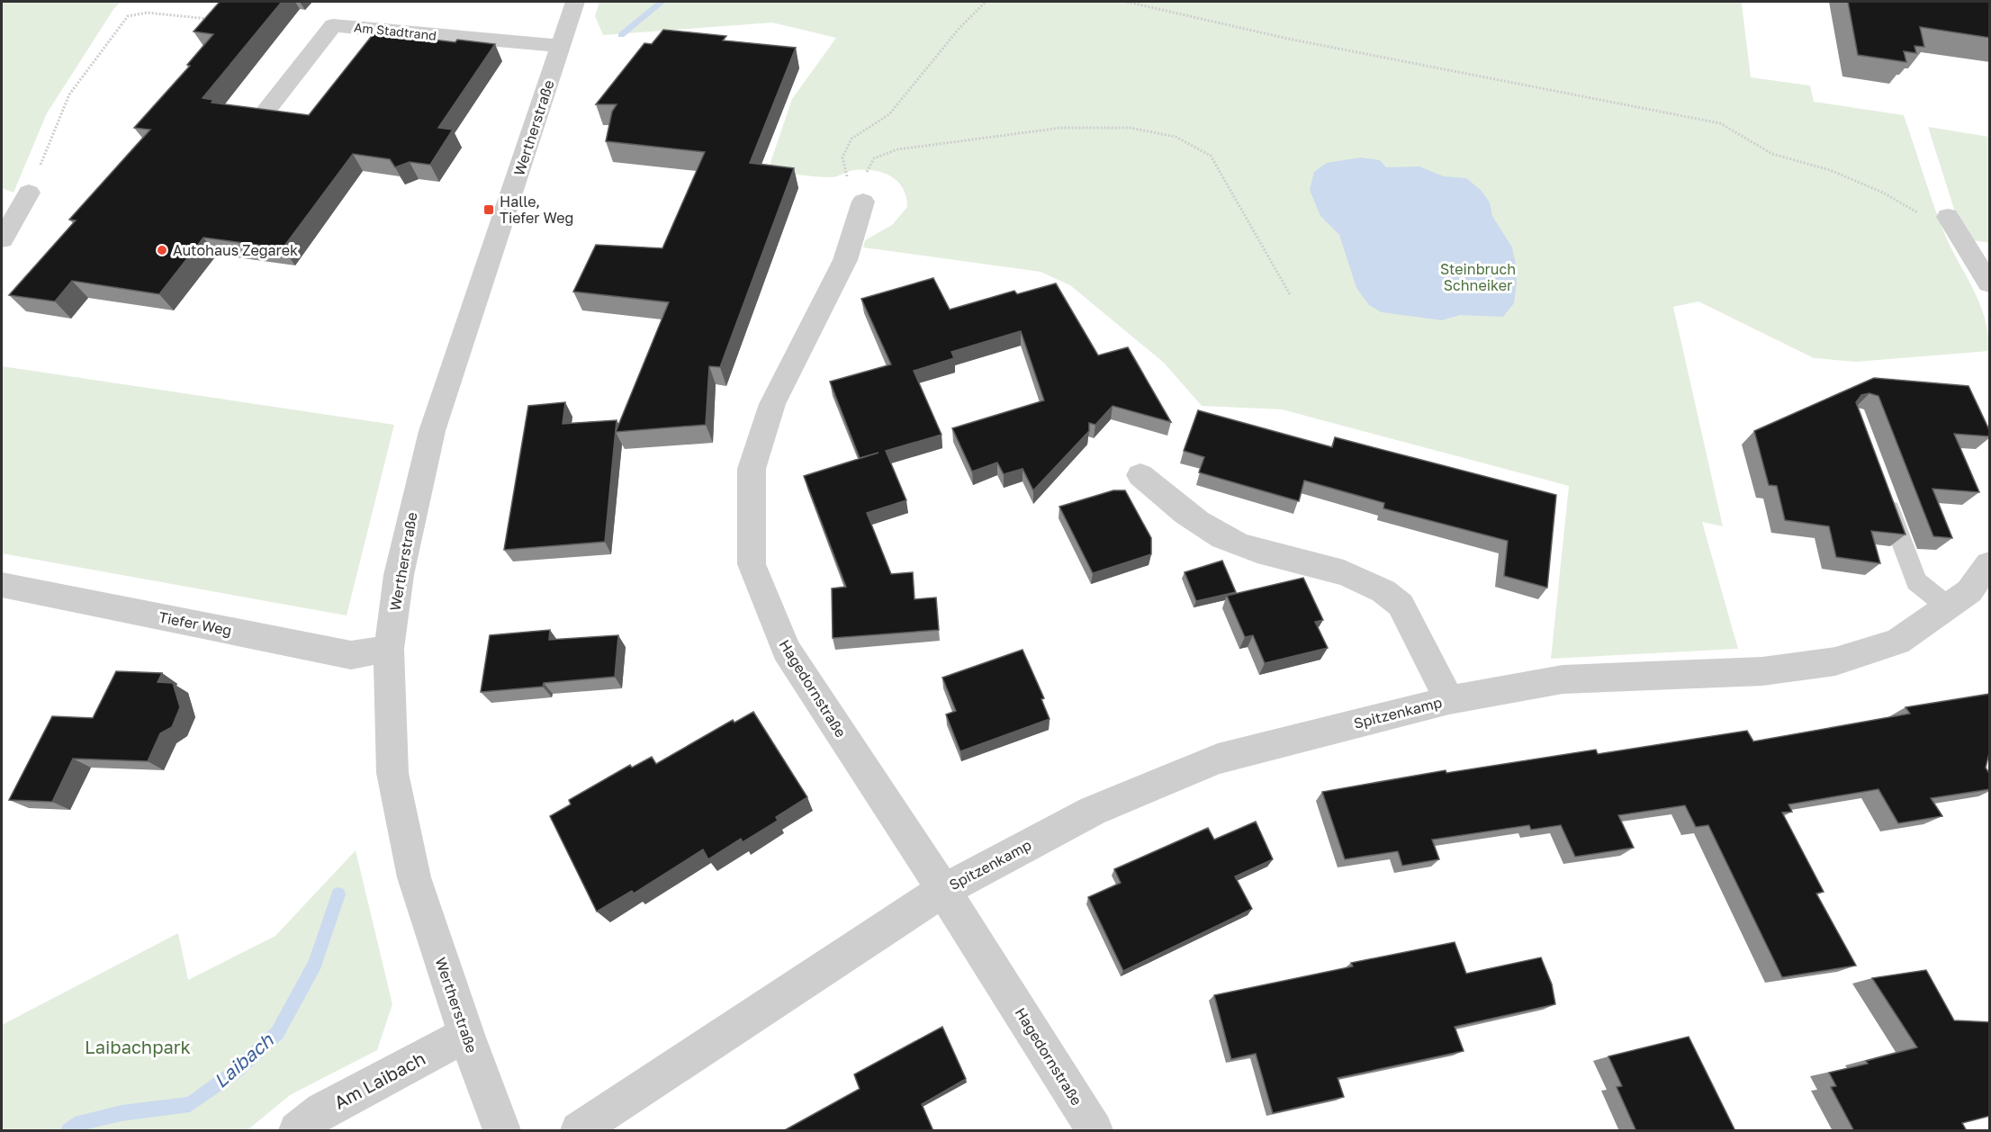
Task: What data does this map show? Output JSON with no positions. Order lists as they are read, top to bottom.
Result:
{
  "streets": {
    "street": [
      "Am Stadtrand",
      "Wertherstraße",
      "Tiefer Weg",
      "Hagedornstraße",
      "Spitzenkamp",
      "Am Laibach"
    ]
  },
  "crossings": [
    ["Am Stadtrand", "Wertherstraße"],
    ["Wertherstraße", "Tiefer Weg"],
    ["Wertherstraße", "Am Laibach"],
    ["Hagedornstraße", "Spitzenkamp"]
  ],
  "water": ["Laibach"],
  "parks": ["Steinbruch Schneiker", "Laibachpark"],
  "places": {
    "transit": ["Halle, Tiefer Weg"],
    "other": ["Autohaus Zegarek"]
  }
}
